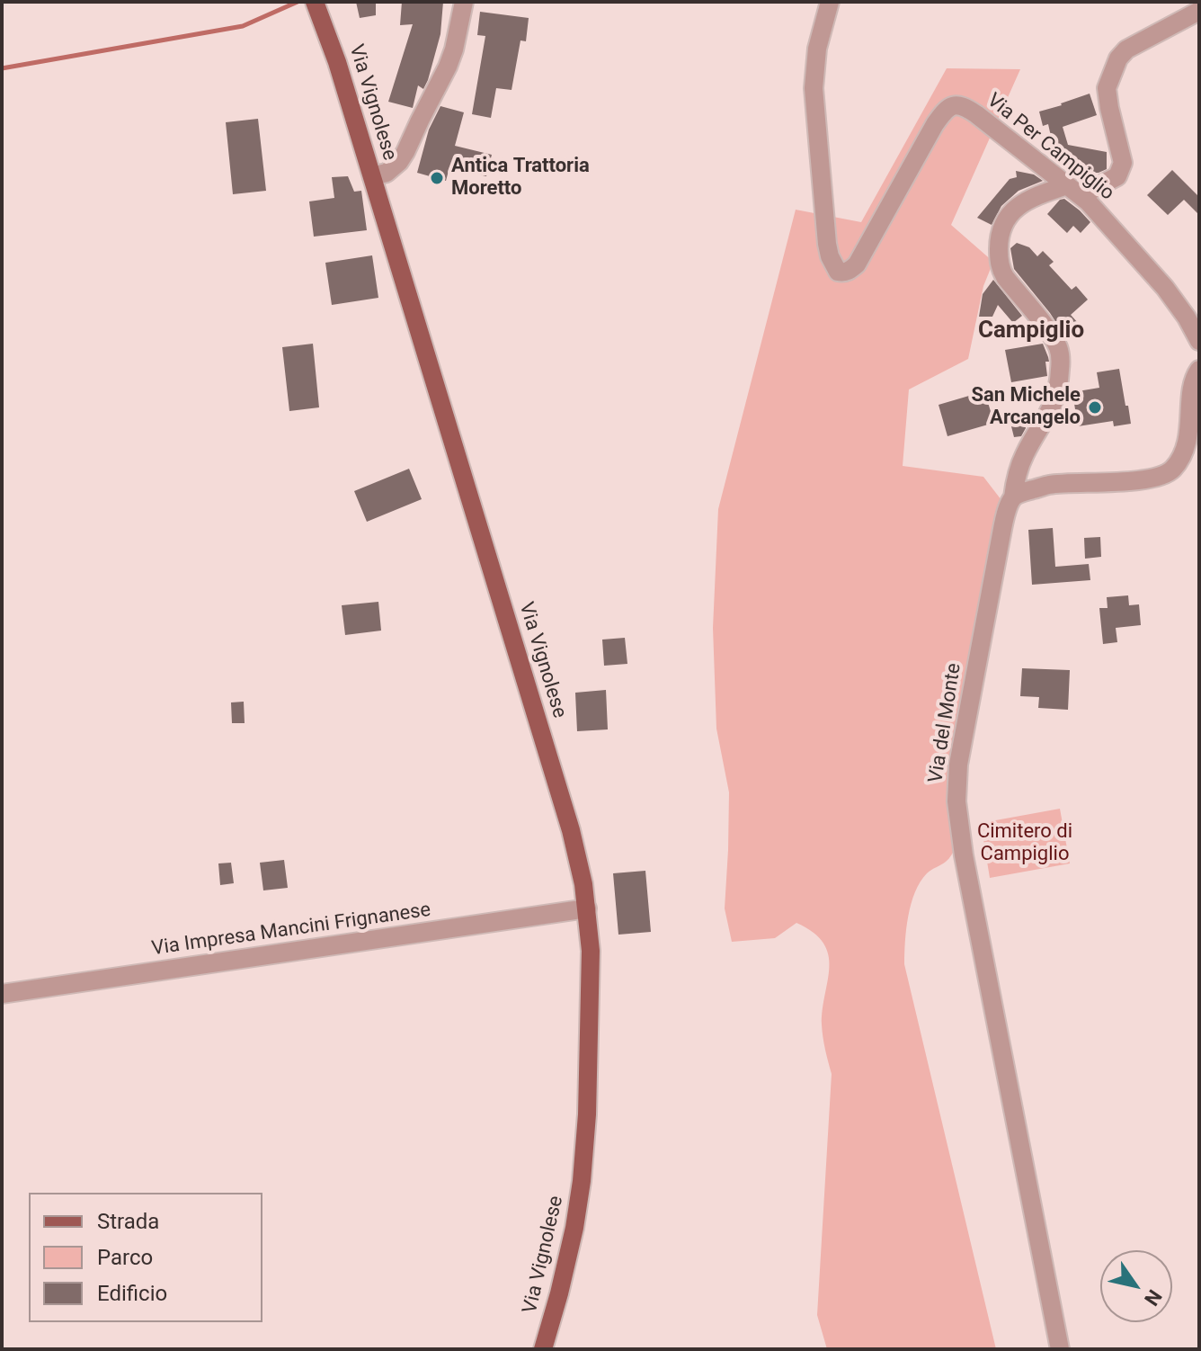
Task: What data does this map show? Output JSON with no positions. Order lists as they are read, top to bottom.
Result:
{
  "streets": {
    "main road": ["Via Vignolese"],
    "street": ["Via Per Campiglio", "Via del Monte", "Via Impresa Mancini Frignanese"]
  },
  "crossings": [
    ["Via Vignolese", "Via Impresa Mancini Frignanese"],
    ["Via Per Campiglio", "Via del Monte"]
  ],
  "districts": ["Campiglio"],
  "parks": ["Cimitero di Campiglio"],
  "places": ["Antica Trattoria Moretto", "San Michele Arcangelo"],
  "legend": ["Strada", "Parco", "Edificio"],
  "north": "bottom right"
}
